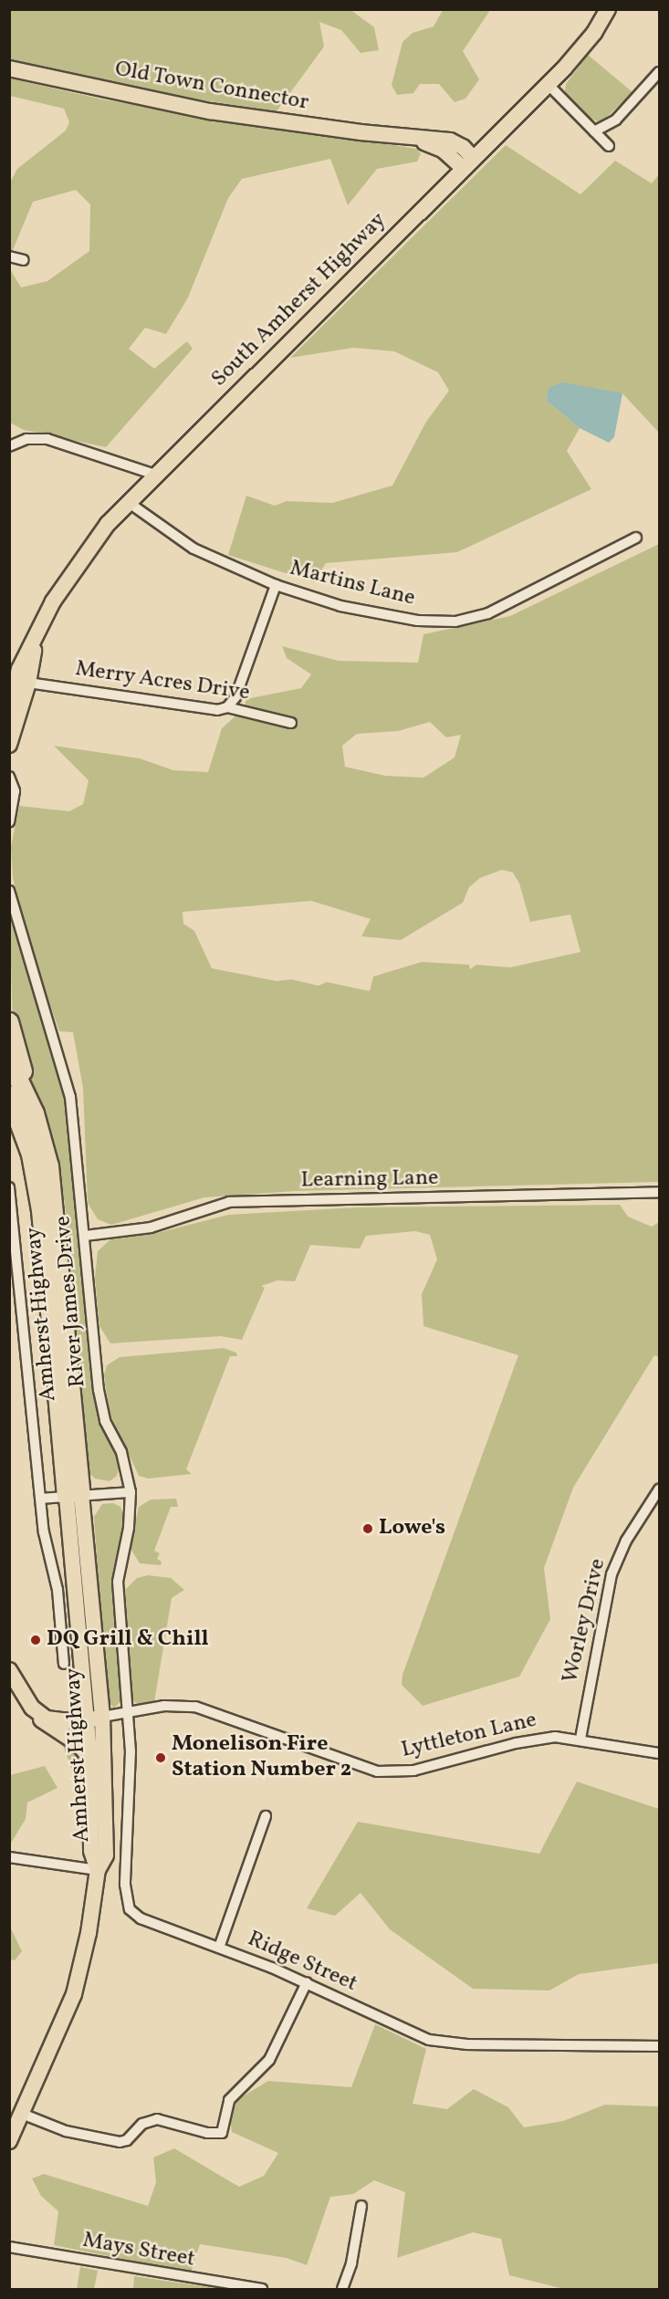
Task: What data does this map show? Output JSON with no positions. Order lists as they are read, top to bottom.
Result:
{
  "streets": {
    "highway": ["Amherst Highway"],
    "main road": ["Old Town Connector", "South Amherst Highway"],
    "street": [
      "Martins Lane",
      "Merry Acres Drive",
      "Learning Lane",
      "River James Drive",
      "Worley Drive",
      "Lyttleton Lane",
      "Ridge Street",
      "Mays Street"
    ]
  },
  "crossings": [
    ["Old Town Connector", "South Amherst Highway"],
    ["South Amherst Highway", "Martins Lane"],
    ["South Amherst Highway", "Merry Acres Drive"],
    ["Learning Lane", "River James Drive"],
    ["River James Drive", "Lyttleton Lane"],
    ["River James Drive", "Ridge Street"],
    ["Amherst Highway", "Lyttleton Lane"],
    ["Worley Drive", "Lyttleton Lane"],
    ["Lyttleton Lane", "Ridge Street"]
  ],
  "places": ["Lowe's", "DQ Grill & Chill", "Monelison Fire Station Number 2"]
}
